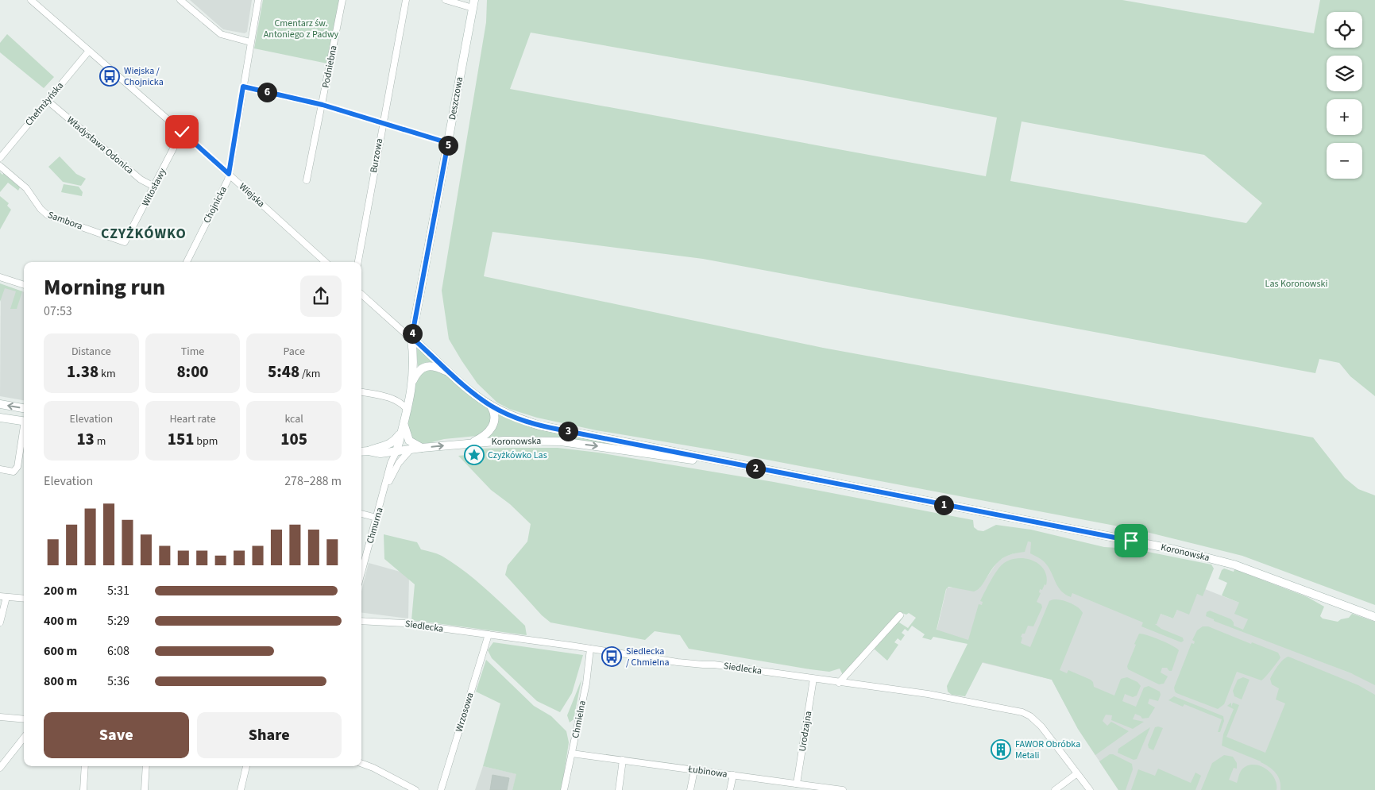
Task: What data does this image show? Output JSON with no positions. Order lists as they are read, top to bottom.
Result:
{
  "streets": {
    "main road": ["Deszczowa", "Koronowska", "Chmurna"],
    "street": [
      "Podniebna",
      "Chełmżyńska",
      "Władysława Odonica",
      "Burzowa",
      "Witosławy",
      "Wiejska",
      "Chojnicka",
      "Sambora",
      "Siedlecka",
      "Wrzosowa",
      "Chmielna",
      "Urodzajna",
      "Łubinowa"
    ]
  },
  "crossings": [
    ["Deszczowa", "Koronowska"],
    ["Deszczowa", "Chmurna"],
    ["Chełmżyńska", "Władysława Odonica"],
    ["Chełmżyńska", "Wiejska"],
    ["Władysława Odonica", "Witosławy"],
    ["Witosławy", "Wiejska"],
    ["Witosławy", "Sambora"],
    ["Wiejska", "Chojnicka"],
    ["Koronowska", "Chmurna"],
    ["Siedlecka", "Wrzosowa"],
    ["Siedlecka", "Chmielna"],
    ["Siedlecka", "Urodzajna"],
    ["Chmielna", "Łubinowa"],
    ["Urodzajna", "Łubinowa"]
  ],
  "districts": ["CZYŻKÓWKO"],
  "parks": ["Cmentarz św. Antoniego z Padwy", "Las Koronowski"],
  "places": {
    "bus stop": ["Wiejska / Chojnicka", "Siedlecka / Chmielna"],
    "place": ["Czyżkówko Las"],
    "building": ["FAWOR Obróbka Metali"]
  },
  "page": {
    "map_buttons": ["+", "−"],
    "pins": [
      "6",
      "5",
      "4",
      "3",
      "2",
      "1"
    ],
    "heading": ["Morning run", "07:53"],
    "stats": [
      ["Distance", "1.38 km"],
      ["Time", "8:00"],
      ["Pace", "5:48 /km"],
      ["Elevation", "13 m"],
      ["Heart rate", "151 bpm"],
      ["kcal", "105"]
    ],
    "chart": ["Elevation", "278–288 m"],
    "list": [
      {
        "name": "200 m",
        "note": "5:31"
      },
      {
        "name": "400 m",
        "note": "5:29"
      },
      {
        "name": "600 m",
        "note": "6:08"
      },
      {
        "name": "800 m",
        "note": "5:36"
      }
    ],
    "buttons": ["Save", "Share"]
  }
}
